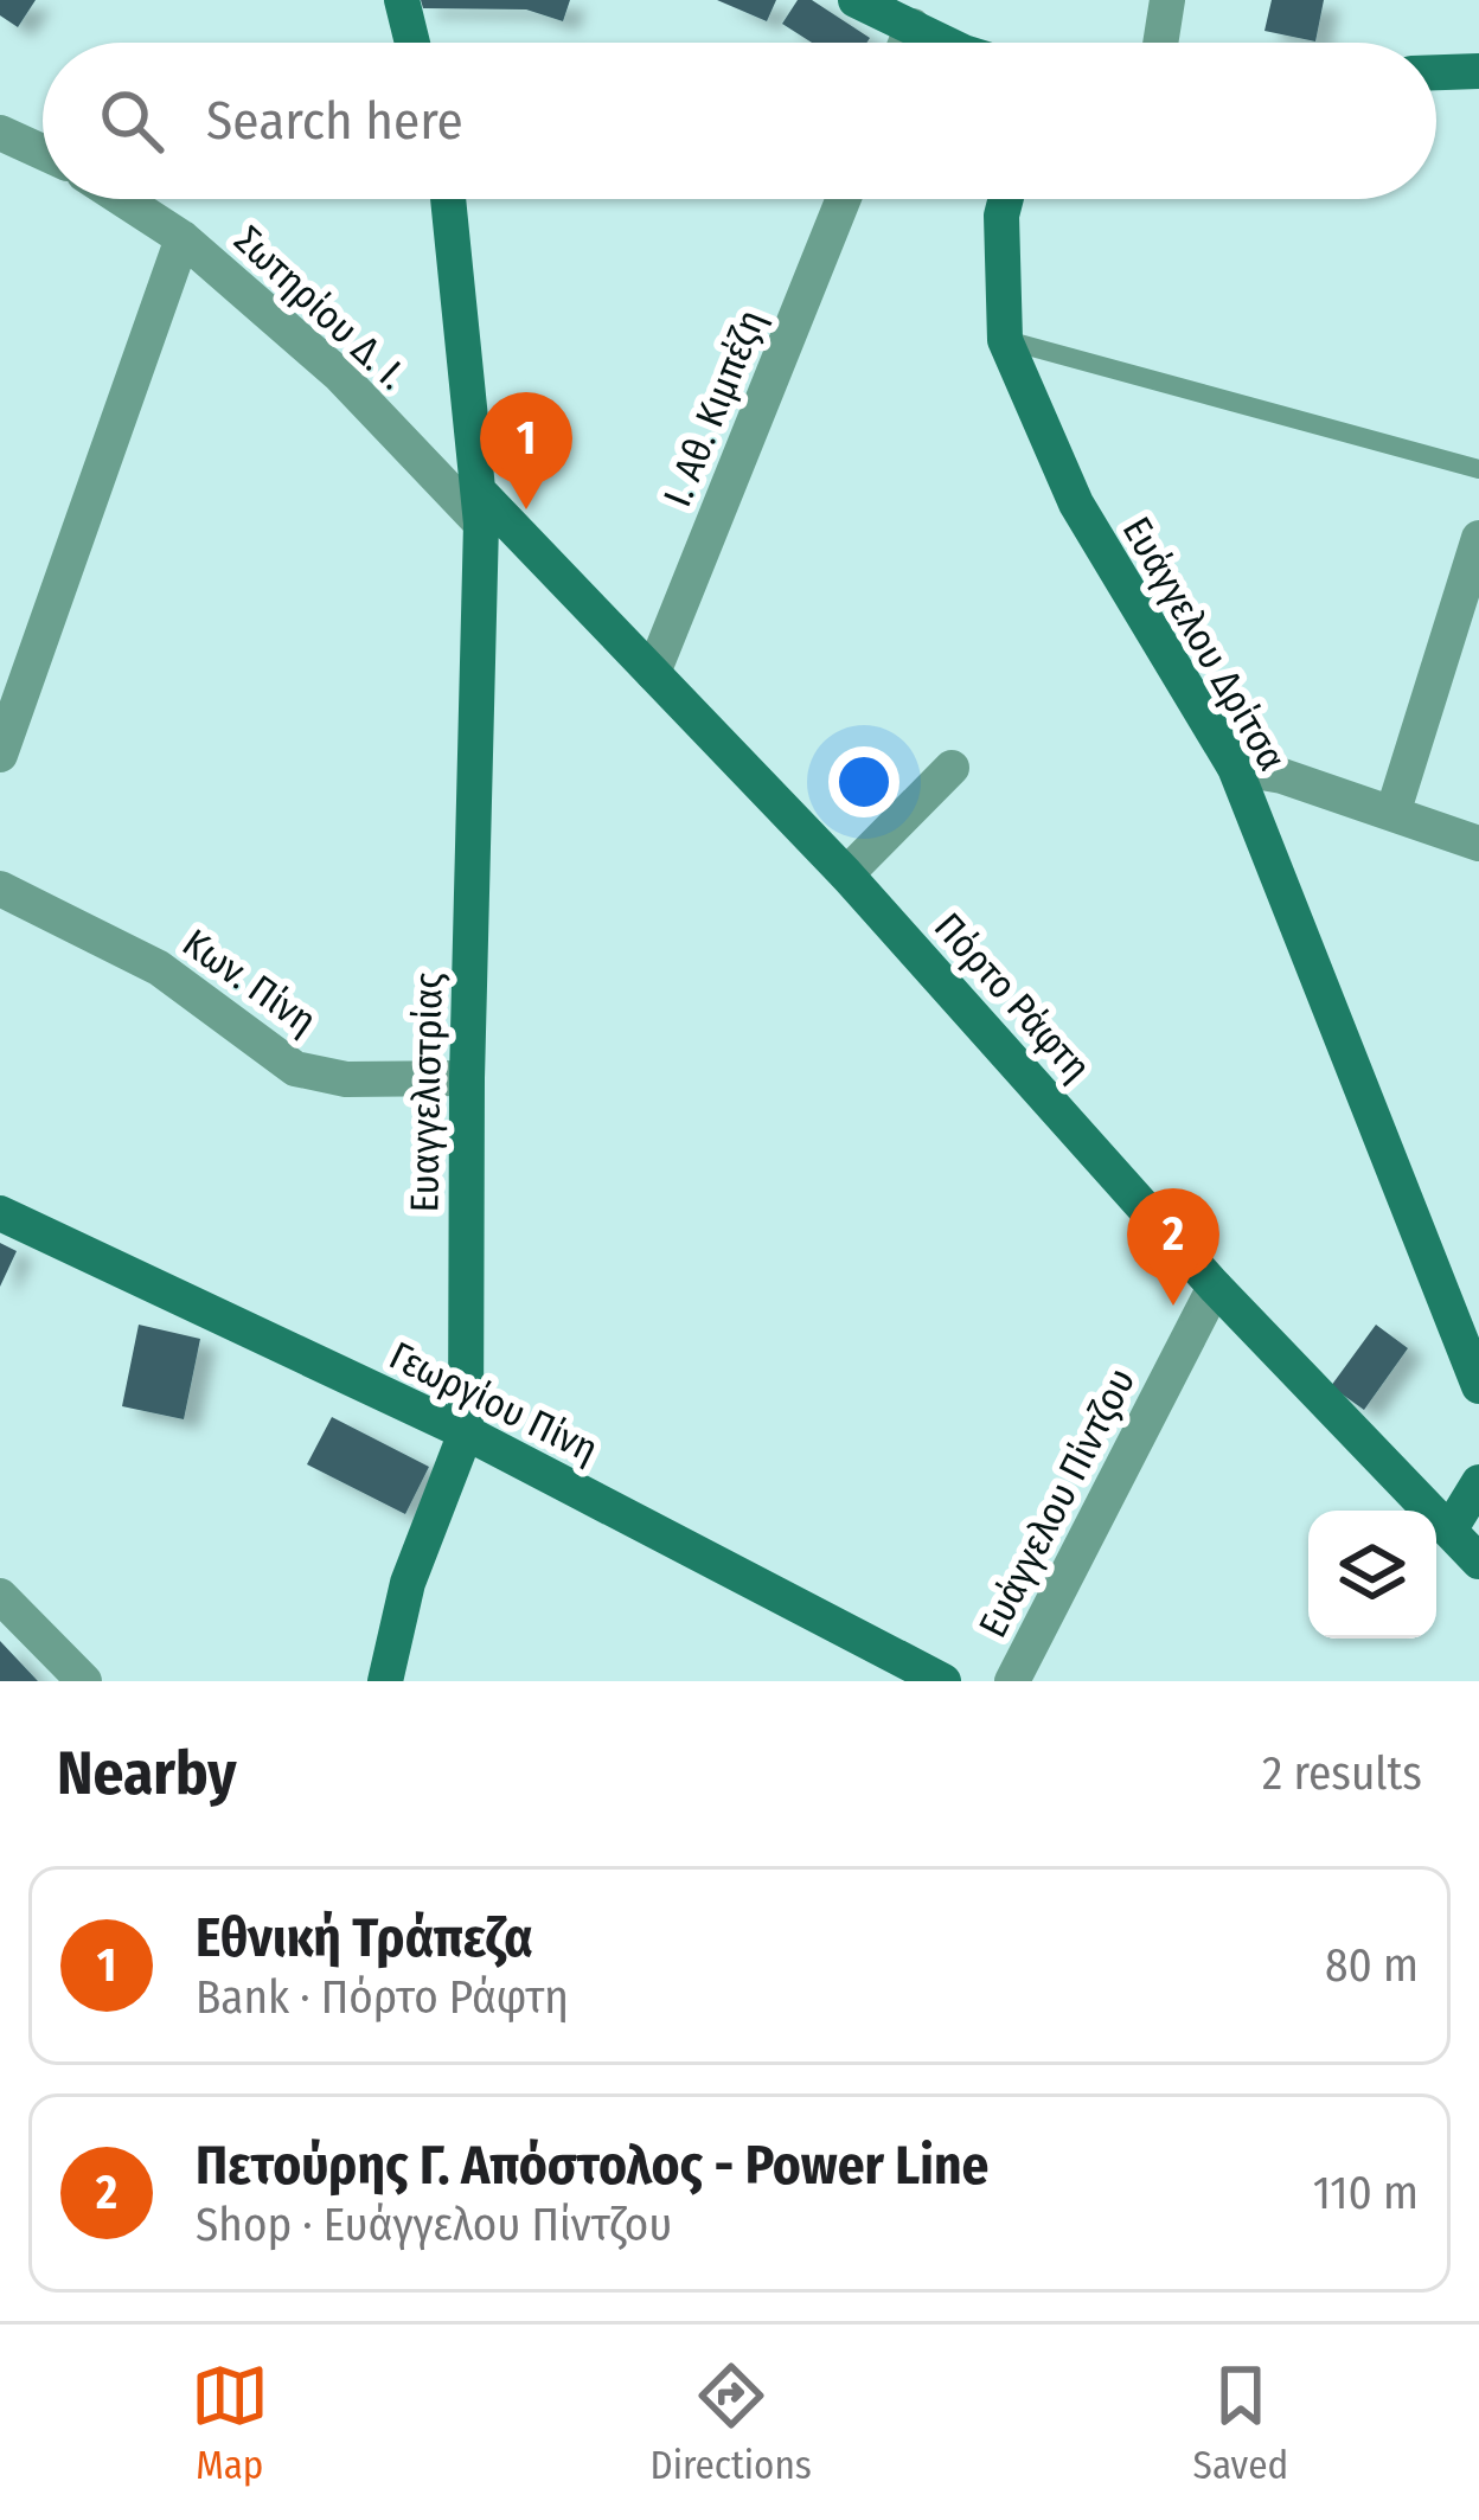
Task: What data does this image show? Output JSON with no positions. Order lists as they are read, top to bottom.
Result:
{
  "streets": {
    "street": [
      "Σωτηρίου Δ. Ι.",
      "Ι. Αθ. Κιμπέζη",
      "Ευάγγελου Δρίτσα",
      "Κων. Πίνη",
      "Πόρτο Ράφτη",
      "Ευαγγελιστρίας",
      "Γεωργίου Πίνη",
      "Ευάγγελου Πίντζου"
    ]
  },
  "crossings": [
    ["Σωτηρίου Δ. Ι.", "Πόρτο Ράφτη"],
    ["Σωτηρίου Δ. Ι.", "Ευαγγελιστρίας"],
    ["Ι. Αθ. Κιμπέζη", "Πόρτο Ράφτη"],
    ["Κων. Πίνη", "Ευαγγελιστρίας"],
    ["Πόρτο Ράφτη", "Ευαγγελιστρίας"],
    ["Πόρτο Ράφτη", "Ευάγγελου Πίντζου"],
    ["Ευαγγελιστρίας", "Γεωργίου Πίνη"]
  ],
  "page": {
    "search": "Search here",
    "pins": ["1", "2"],
    "heading": ["Nearby", "2 results"],
    "list": [
      {
        "mark": "1",
        "name": "Εθνική Τράπεζα",
        "note": "Bank · Πόρτο Ράφτη",
        "value": "80 m"
      },
      {
        "mark": "2",
        "name": "Πετούρης Γ. Απόστολος - Power Line",
        "note": "Shop · Ευάγγελου Πίντζου",
        "value": "110 m"
      }
    ],
    "nav": ["Map", "Directions", "Saved"]
  }
}
